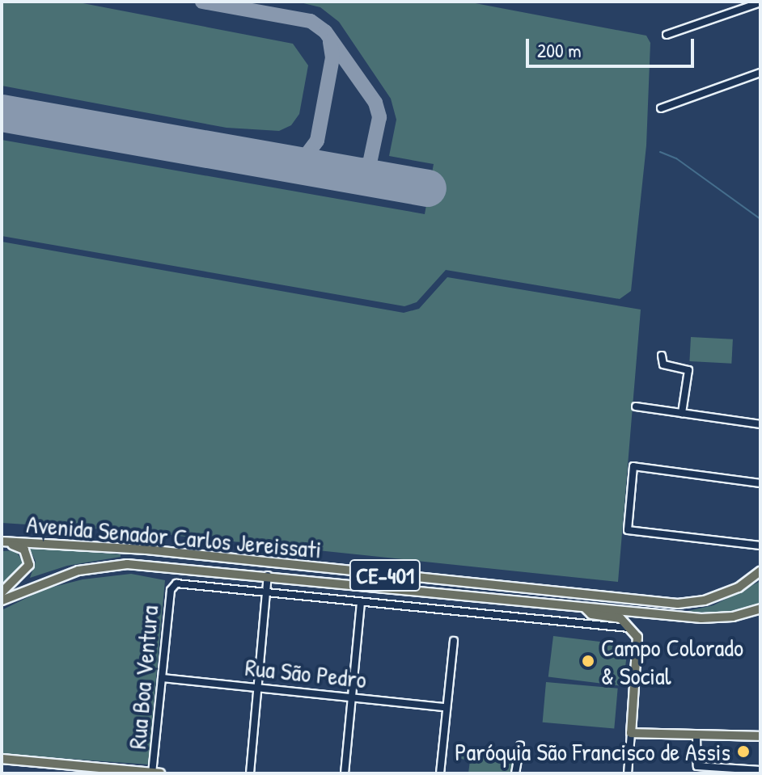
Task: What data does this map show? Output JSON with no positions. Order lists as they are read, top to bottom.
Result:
{
  "streets": {
    "main road": ["Avenida Senador Carlos Jereissati", "CE-401"],
    "street": ["Rua São Pedro", "Rua Boa Ventura"]
  },
  "crossings": [
    ["Rua São Pedro", "Rua Boa Ventura"]
  ],
  "places": ["Campo Colorado & Social", "Paróquia São Francisco de Assis"],
  "scale_bar": "200 m"
}
